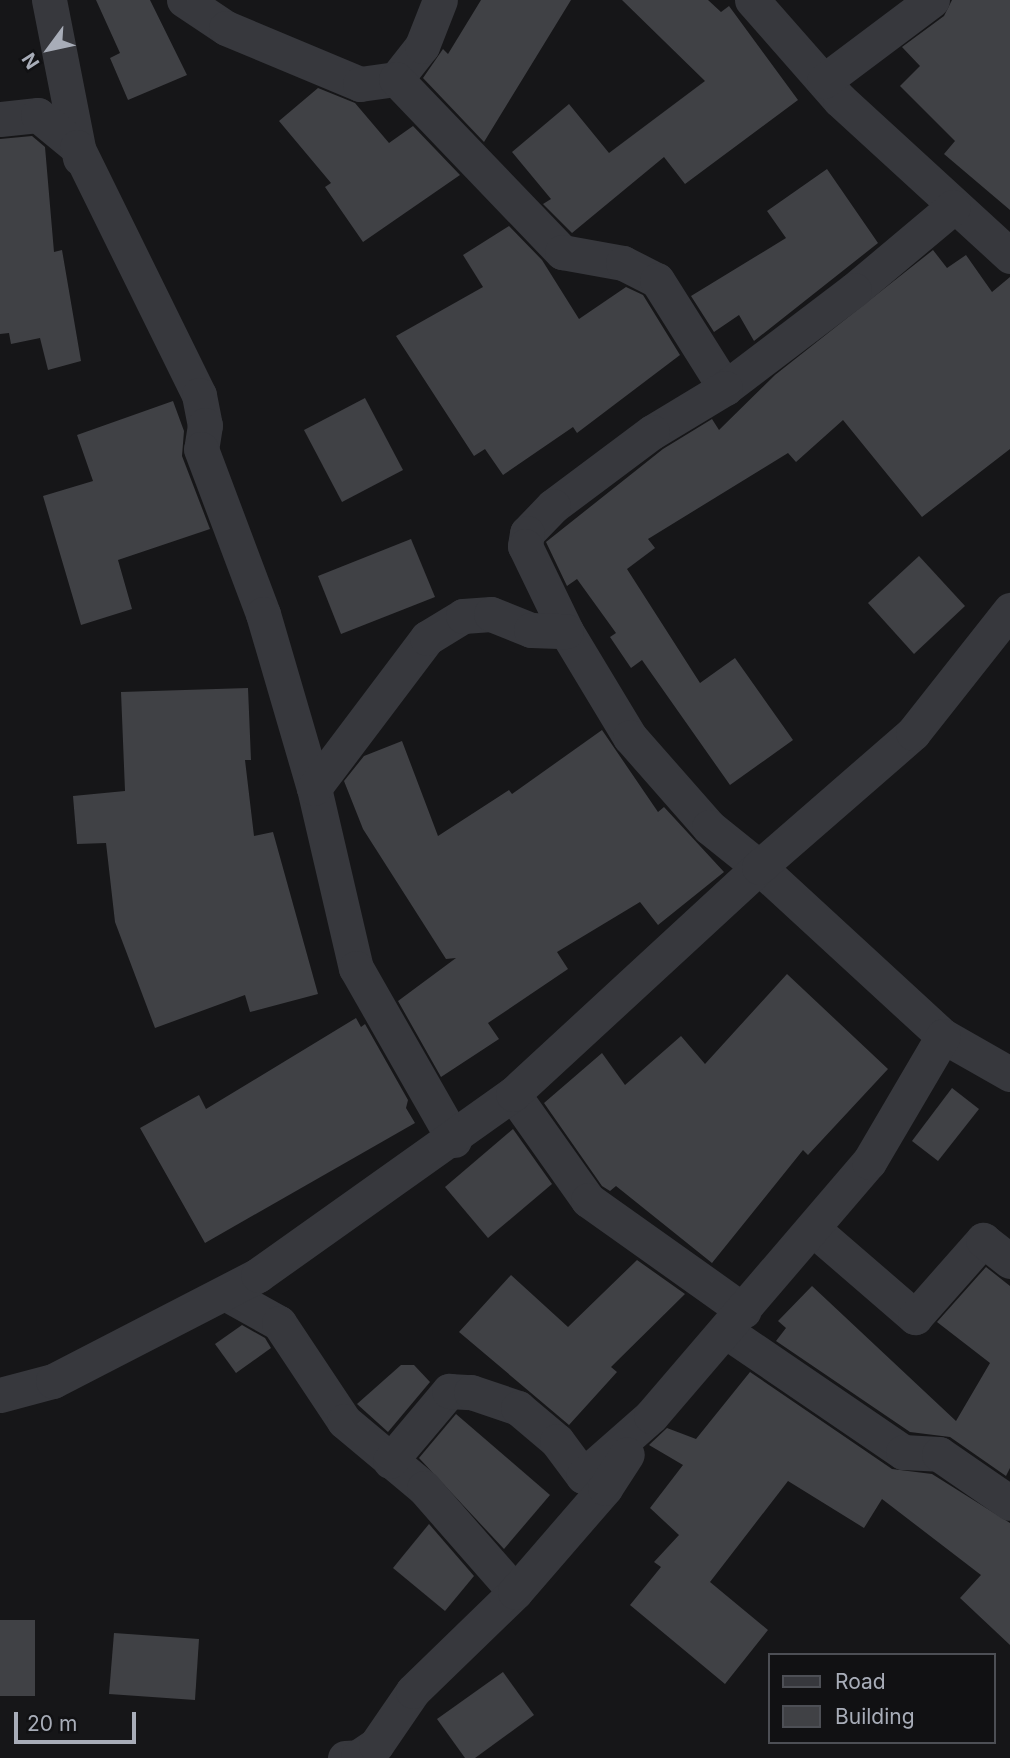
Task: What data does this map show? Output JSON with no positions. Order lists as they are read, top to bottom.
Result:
{
  "legend": ["Road", "Building"],
  "scale_bar": "20 m",
  "north": "bottom left"
}
